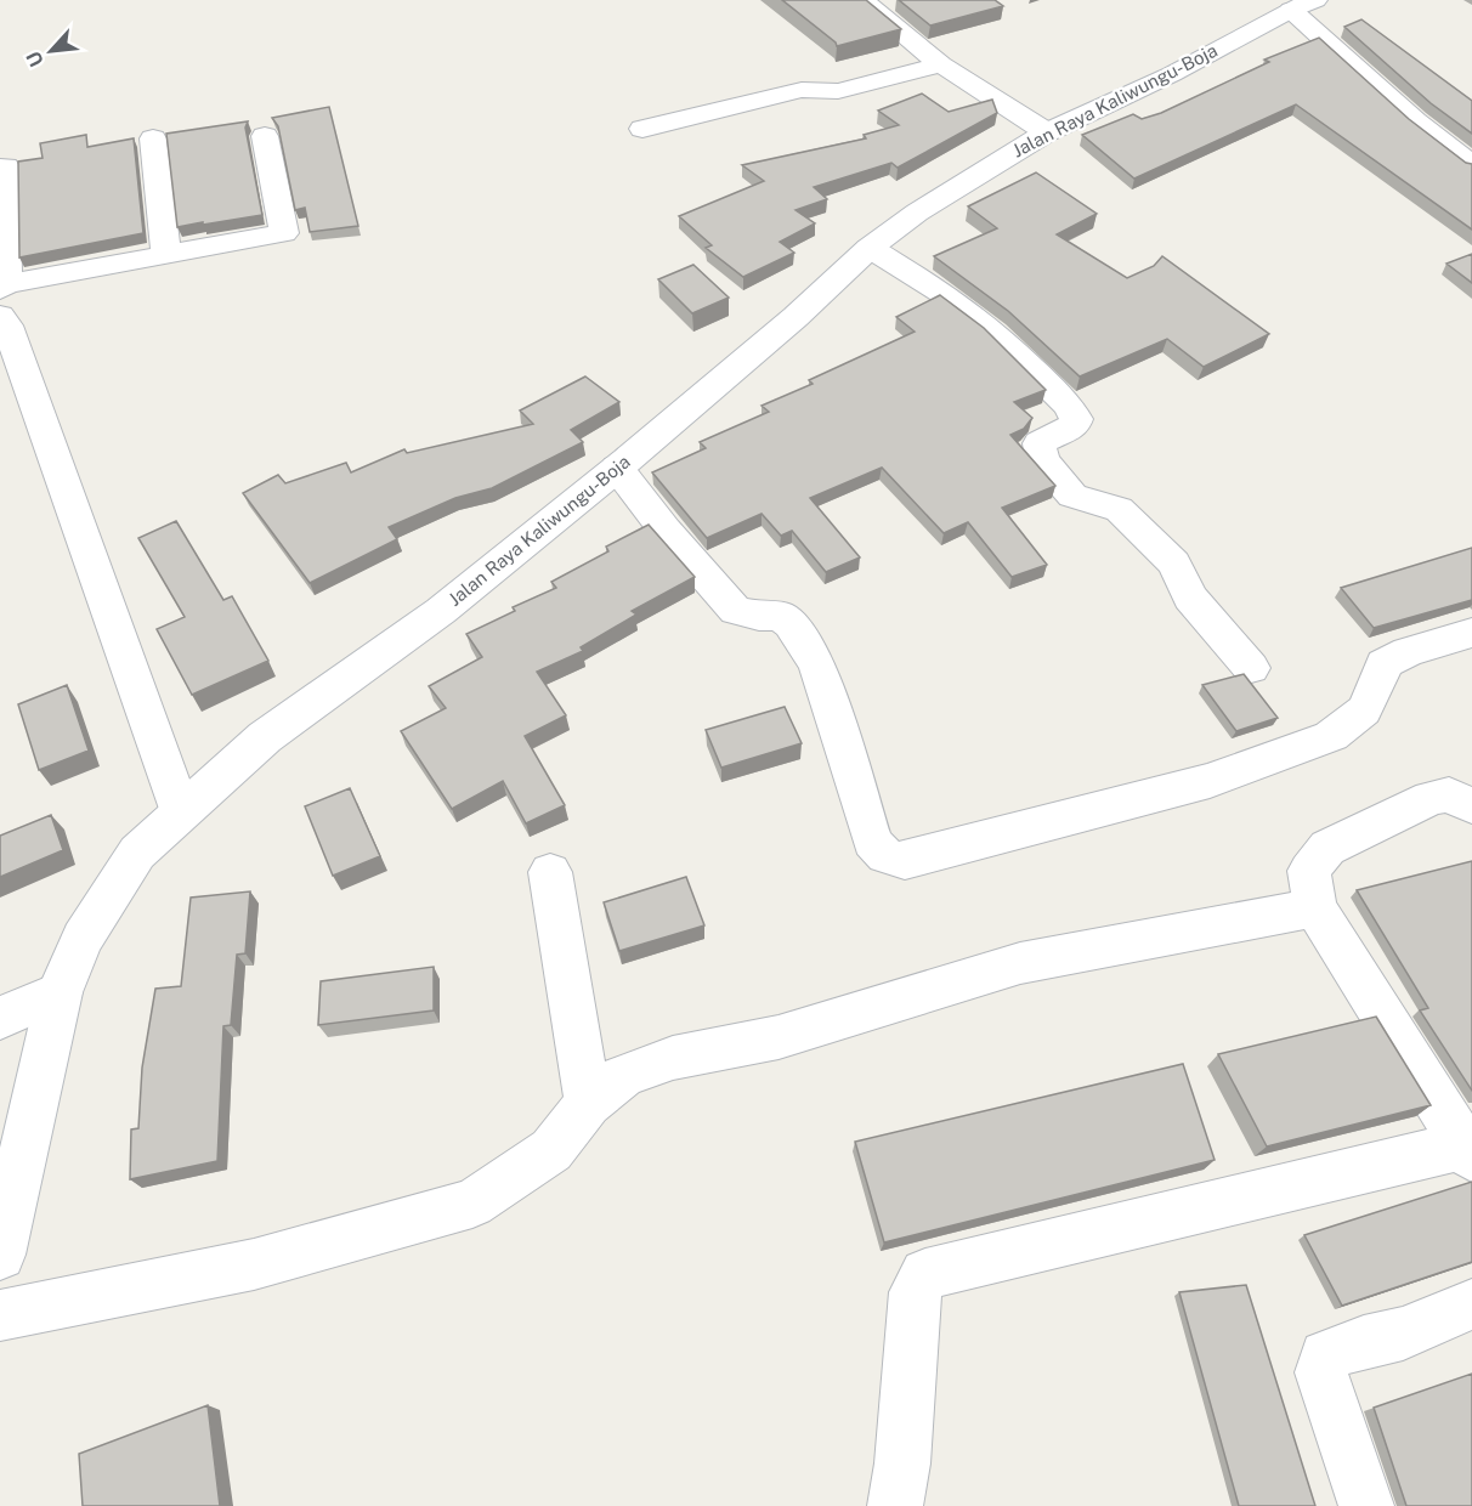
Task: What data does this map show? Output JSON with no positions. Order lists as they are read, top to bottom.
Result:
{
  "streets": {
    "street": ["Jalan Raya Kaliwungu-Boja"]
  },
  "north": "bottom left"
}
